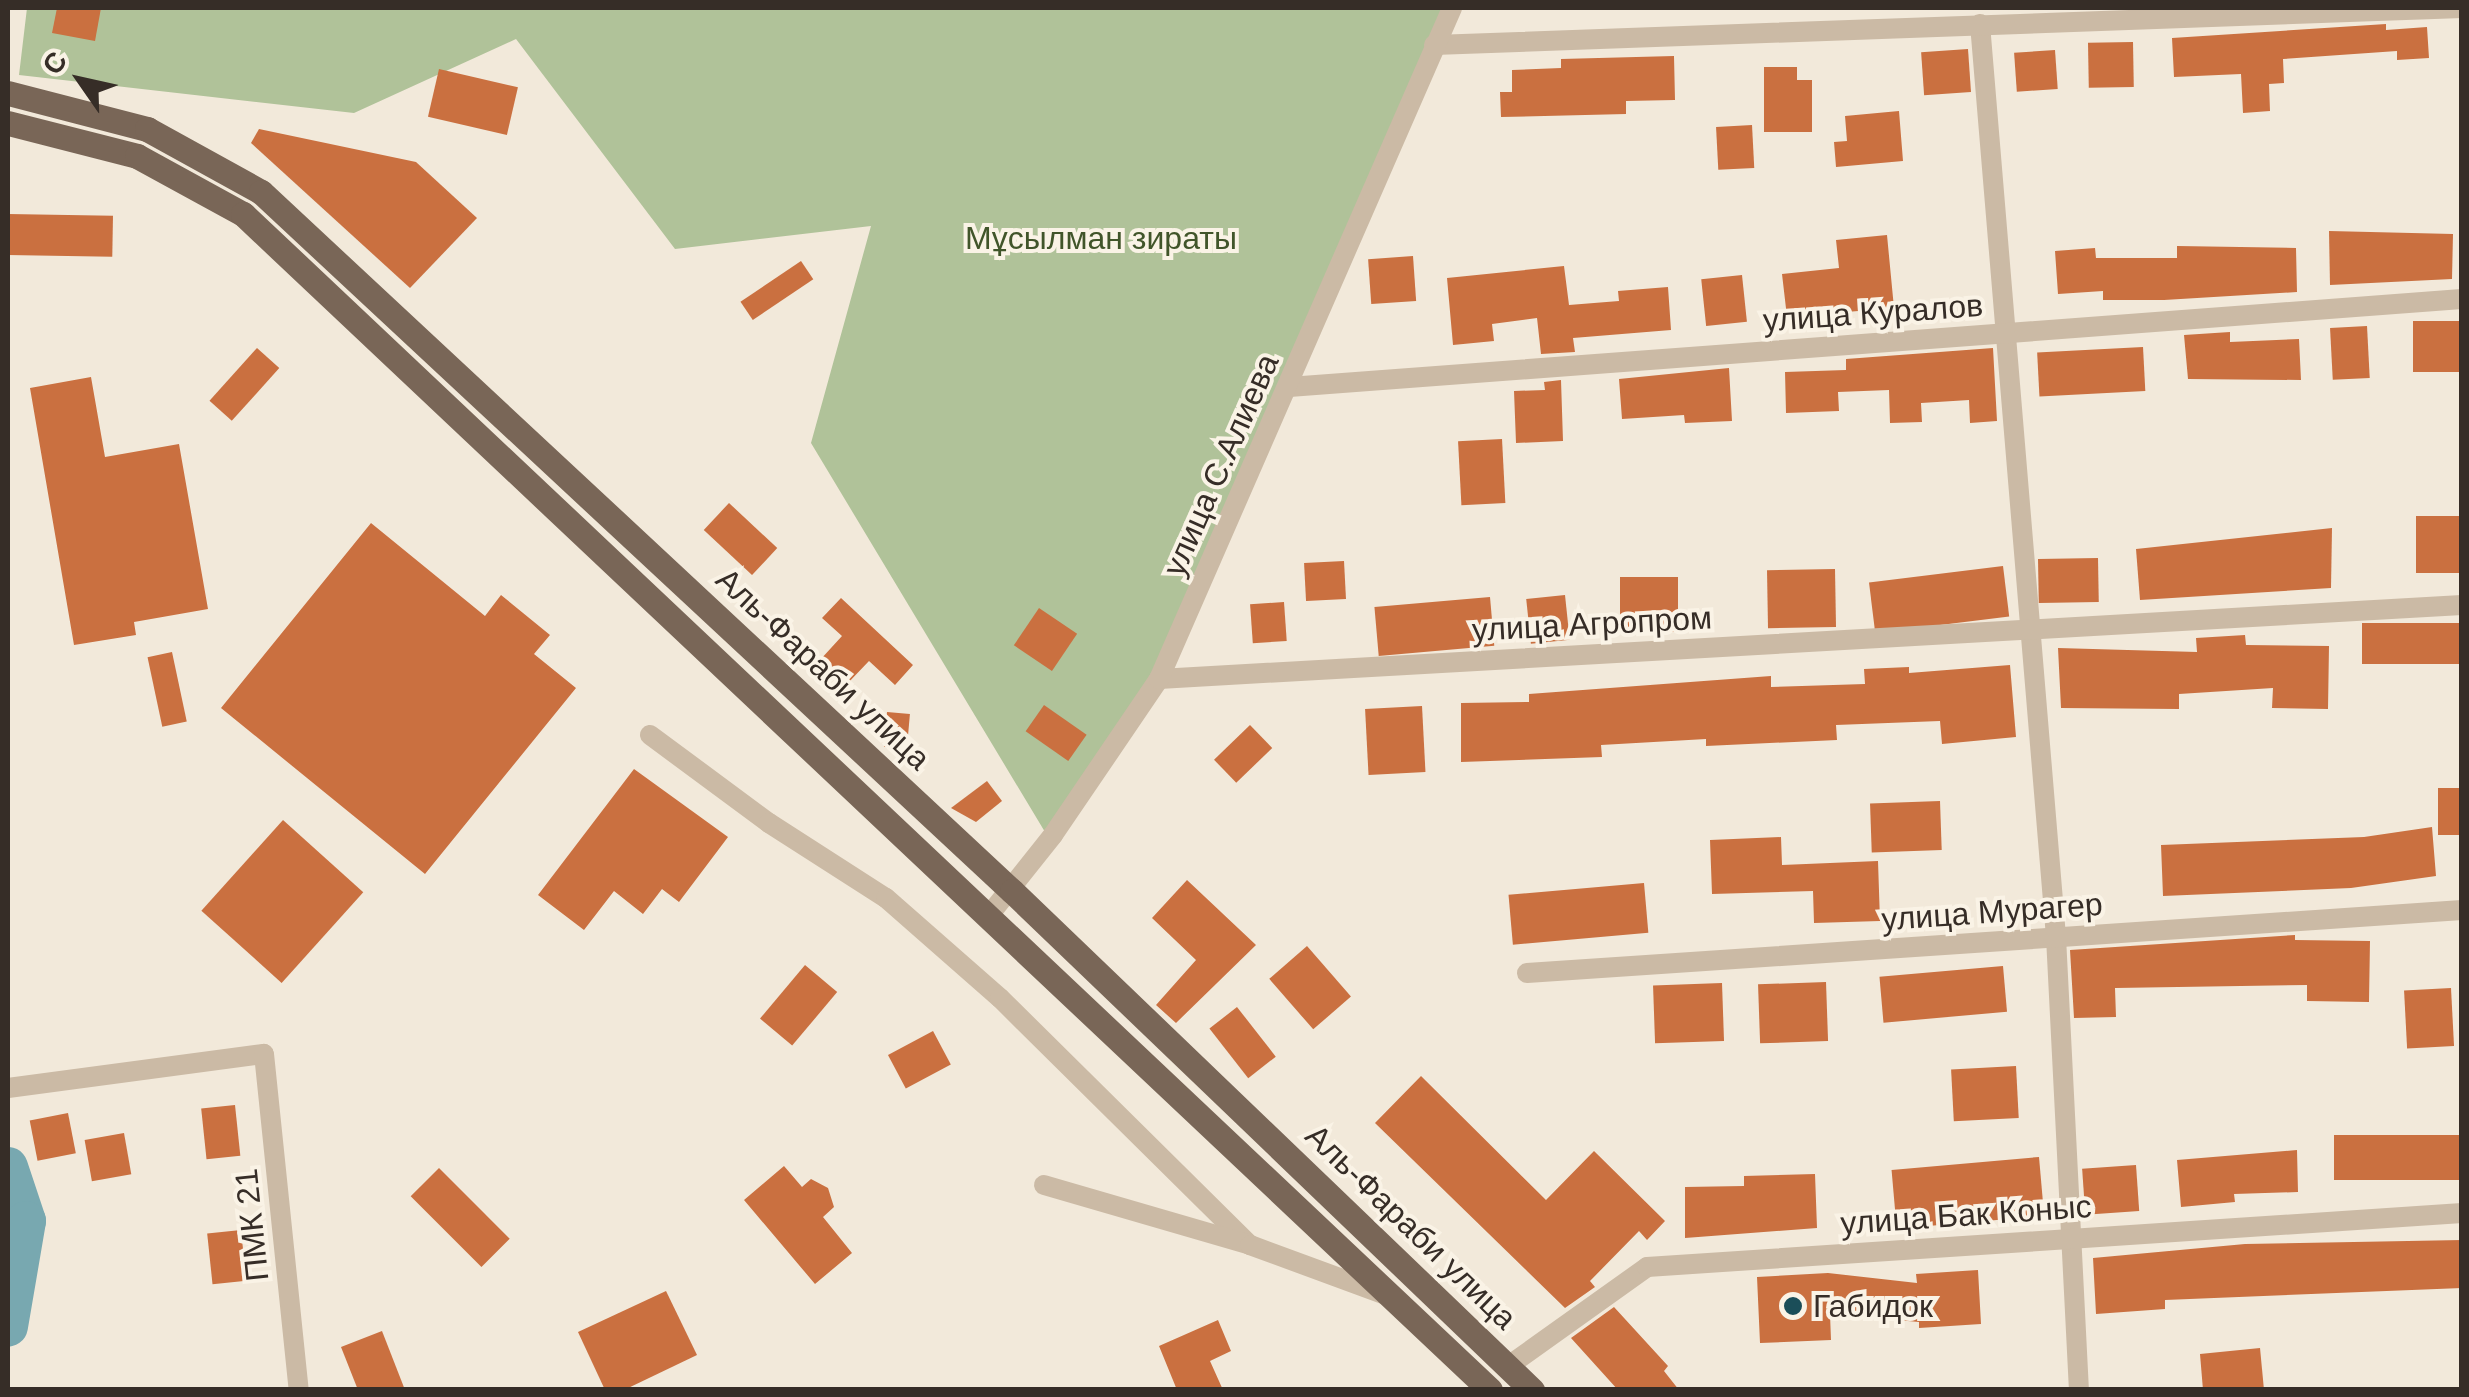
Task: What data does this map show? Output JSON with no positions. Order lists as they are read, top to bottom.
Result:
{
  "streets": {
    "main road": ["Аль-Фараби улица"],
    "street": [
      "улица Куралов",
      "улица С.Алиева",
      "улица Агропром",
      "улица Мурагер",
      "улица Бак Коныс",
      "ПМК 21"
    ]
  },
  "crossings": [
    ["улица Куралов", "улица С.Алиева"],
    ["улица С.Алиева", "улица Агропром"],
    ["улица С.Алиева", "Аль-Фараби улица"],
    ["Аль-Фараби улица", "улица Бак Коныс"]
  ],
  "parks": ["Мұсылман зираты"],
  "places": ["Габидок"],
  "north": "top left"
}
